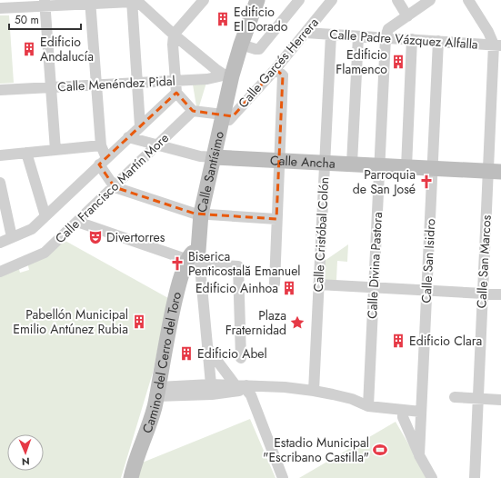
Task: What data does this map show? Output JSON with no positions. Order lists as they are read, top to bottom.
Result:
{
  "streets": {
    "main road": ["Calle Ancha", "Calle Santísimo", "Camino del Cerro del Toro"],
    "street": [
      "Calle Padre Vázquez Alfalla",
      "Calle Garcés Herrera",
      "Calle Menéndez Pidal",
      "Calle Francisco Martín More",
      "Calle Cristóbal Colón",
      "Calle San Isidro",
      "Calle San Marcos",
      "Calle Divina Pastora"
    ]
  },
  "crossings": [
    ["Calle Padre Vázquez Alfalla", "Calle Garcés Herrera"],
    ["Calle Padre Vázquez Alfalla", "Calle Cristóbal Colón"],
    ["Calle Padre Vázquez Alfalla", "Calle San Isidro"],
    ["Calle Padre Vázquez Alfalla", "Calle San Marcos"],
    ["Calle Padre Vázquez Alfalla", "Calle Divina Pastora"],
    ["Calle Garcés Herrera", "Calle Santísimo"],
    ["Calle Menéndez Pidal", "Calle Santísimo"],
    ["Calle Ancha", "Calle Santísimo"],
    ["Calle Ancha", "Calle Cristóbal Colón"],
    ["Calle Ancha", "Calle San Isidro"],
    ["Calle Ancha", "Calle San Marcos"],
    ["Calle Ancha", "Calle Divina Pastora"],
    ["Calle Santísimo", "Camino del Cerro del Toro"]
  ],
  "places": {
    "building": [
      "Edificio El Dorado",
      "Edificio Andalucía",
      "Edificio Flamenco",
      "Edificio Ainhoa",
      "Pabellón Municipal Emilio Antúnez Rubia",
      "Edificio Clara",
      "Edificio Abel"
    ],
    "church": ["Parroquia de San José", "Biserica Penticostală Emanuel"],
    "theatre": ["Divertorres"],
    "place": ["Plaza Fraternidad"],
    "sports": ["Estadio Municipal \"Escribano Castilla\""]
  },
  "scale_bar": "50 m",
  "north": "bottom"
}
